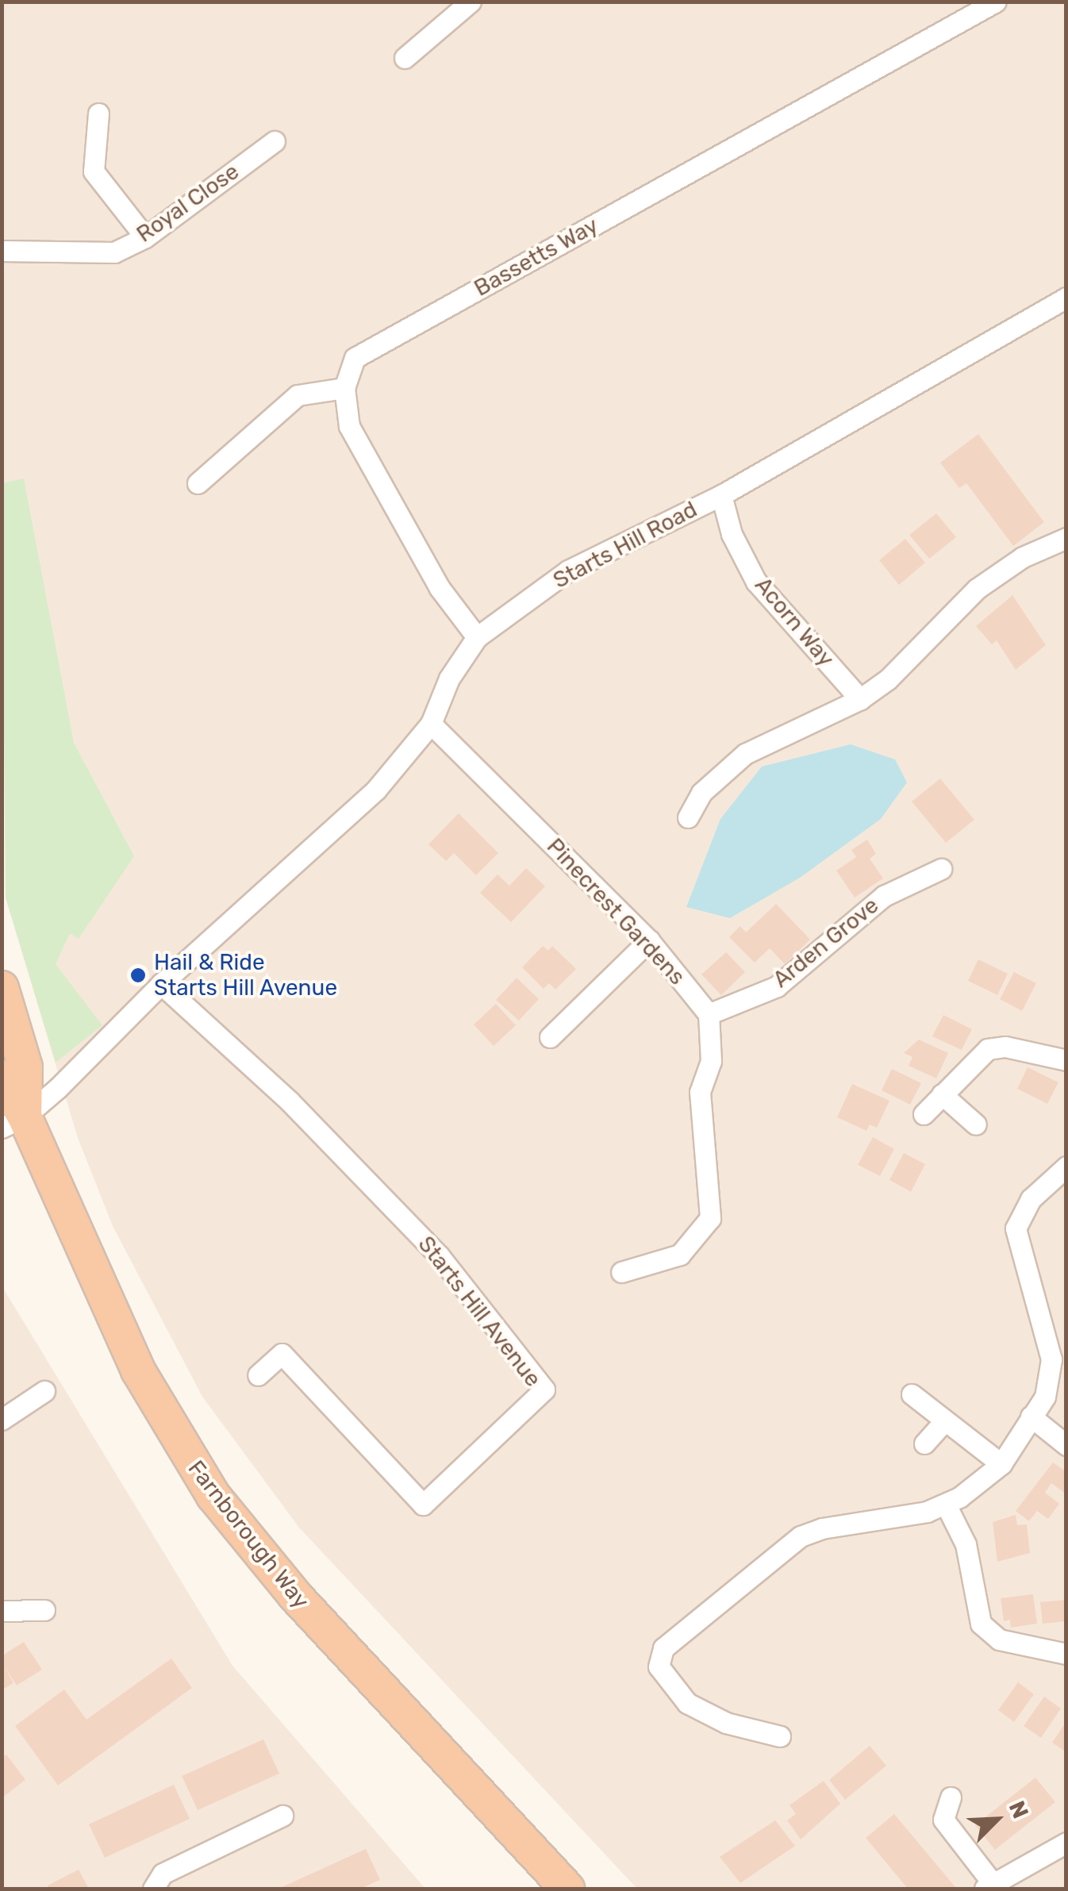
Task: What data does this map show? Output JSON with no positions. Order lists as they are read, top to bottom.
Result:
{
  "streets": {
    "highway": ["Farnborough Way"],
    "street": [
      "Royal Close",
      "Bassetts Way",
      "Starts Hill Road",
      "Acorn Way",
      "Pinecrest Gardens",
      "Arden Grove",
      "Starts Hill Avenue"
    ]
  },
  "crossings": [
    ["Starts Hill Road", "Acorn Way"],
    ["Starts Hill Road", "Pinecrest Gardens"],
    ["Starts Hill Road", "Starts Hill Avenue"],
    ["Starts Hill Road", "Farnborough Way"],
    ["Pinecrest Gardens", "Arden Grove"]
  ],
  "places": ["Hail & Ride Starts Hill Avenue"],
  "north": "top right"
}
